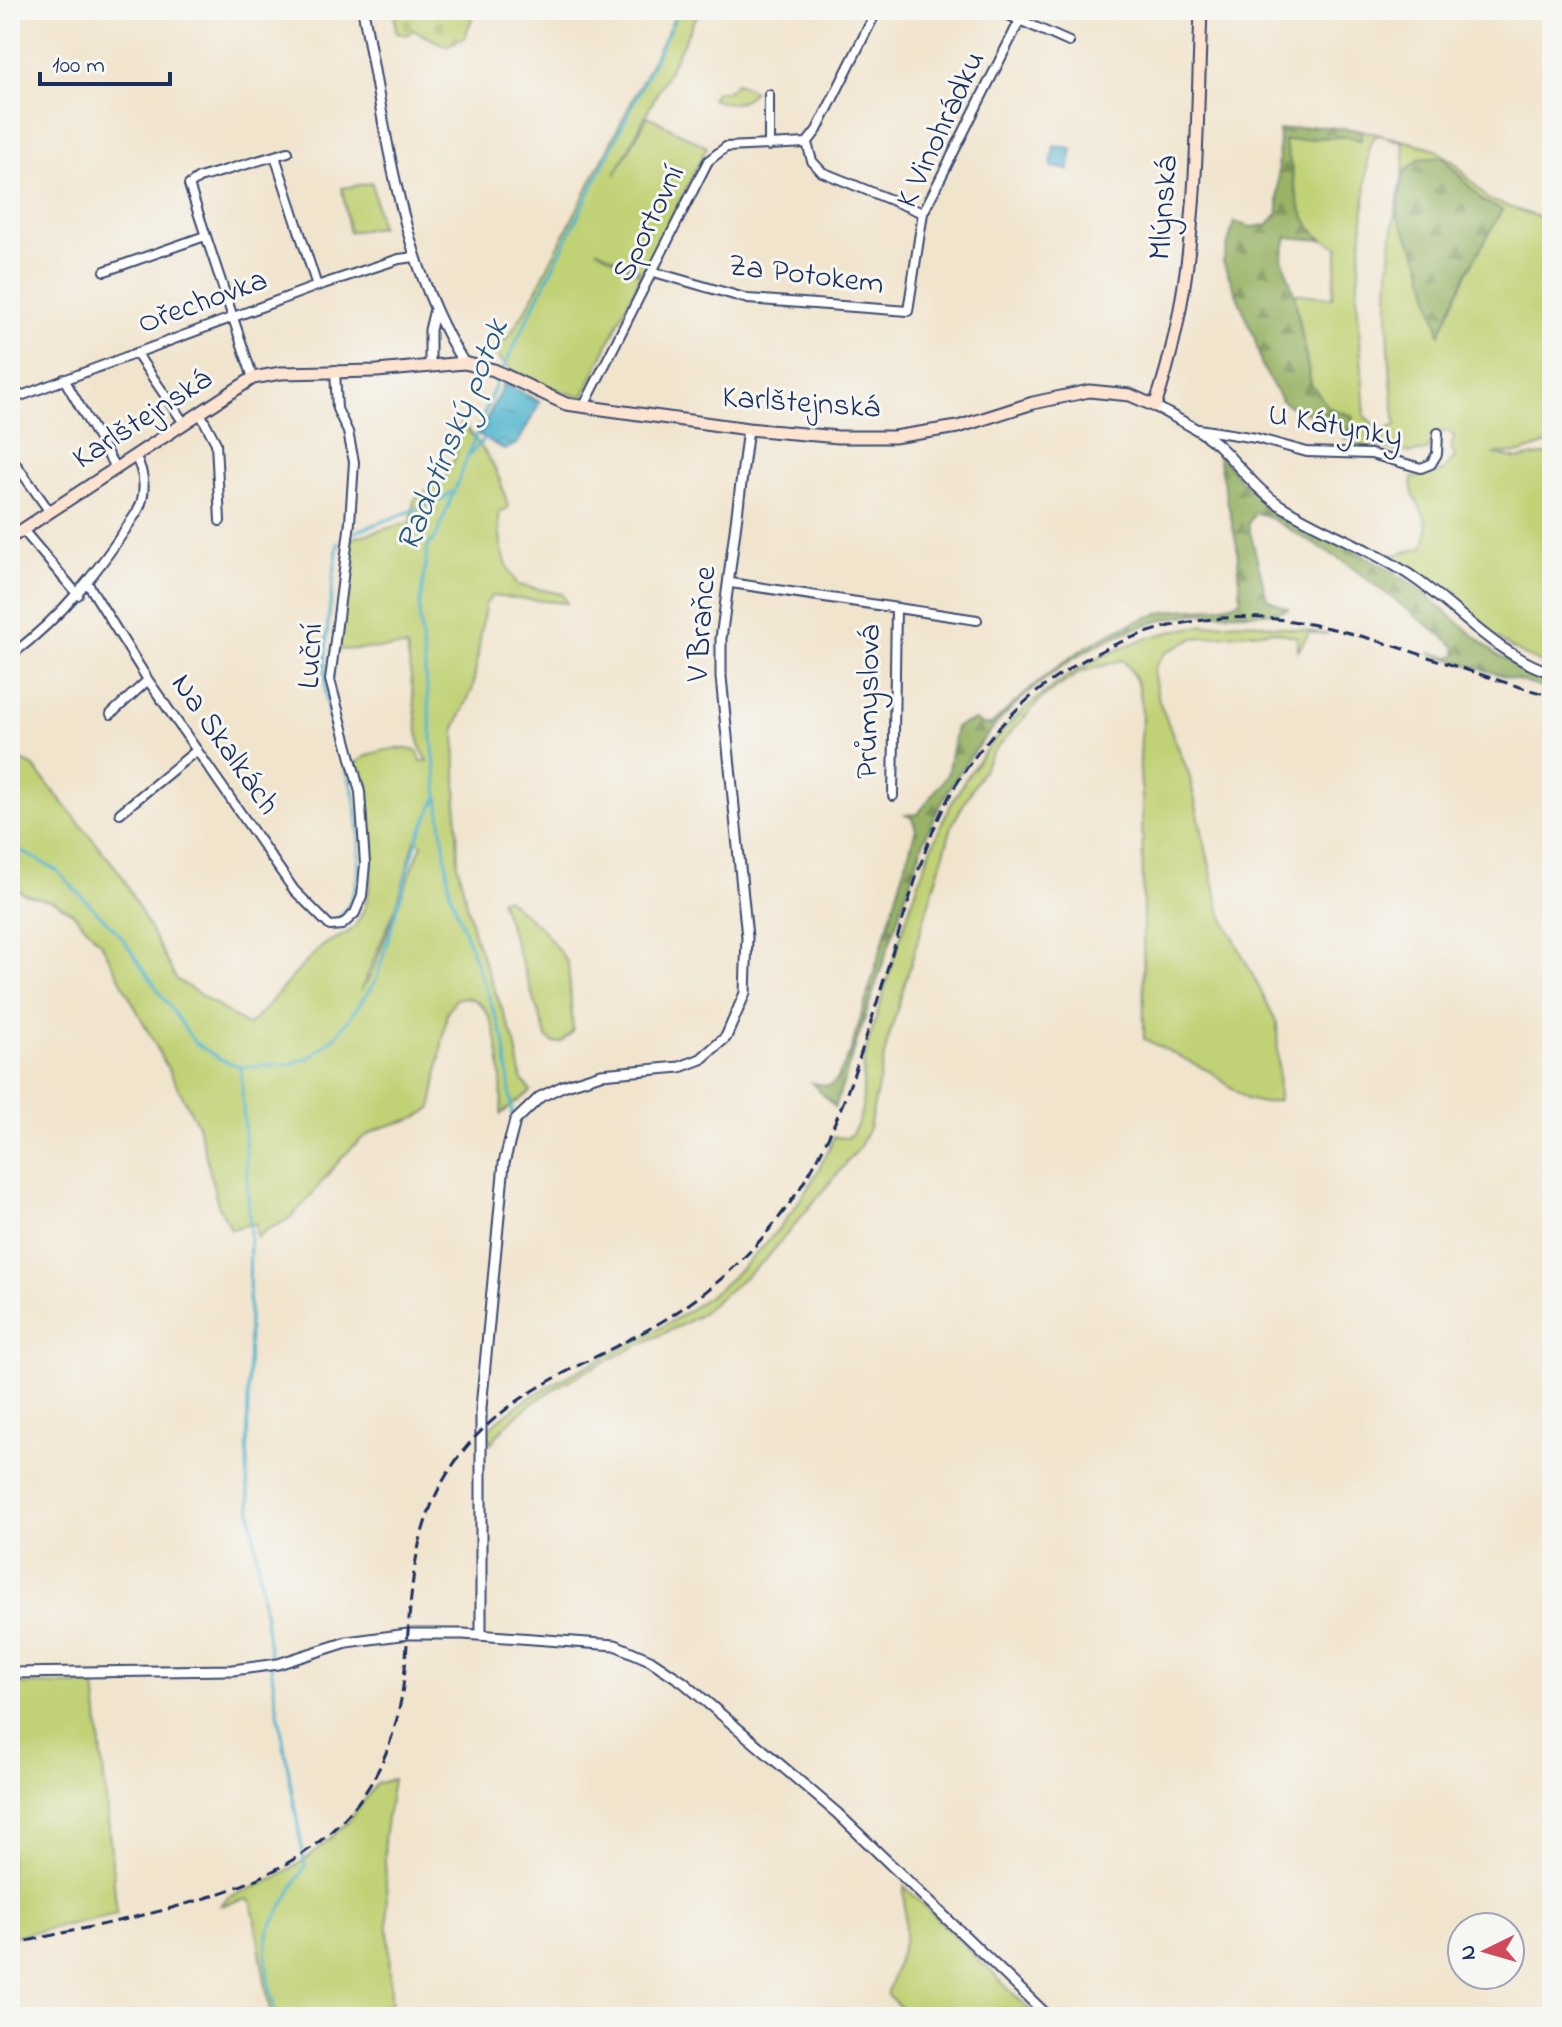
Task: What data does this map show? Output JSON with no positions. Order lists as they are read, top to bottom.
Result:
{
  "streets": {
    "main road": ["Mlýnská", "Karlštejnská"],
    "street": [
      "K Vinohrádku",
      "Sportovní",
      "Za Potokem",
      "Ořechovka",
      "U Kátynky",
      "V Braňce",
      "Luční",
      "Průmyslová",
      "Na Skalkách"
    ]
  },
  "crossings": [
    ["K Vinohrádku", "Za Potokem"],
    ["Mlýnská", "Karlštejnská"],
    ["Sportovní", "Za Potokem"],
    ["Sportovní", "Karlštejnská"],
    ["Karlštejnská", "U Kátynky"],
    ["Karlštejnská", "V Braňce"],
    ["Karlštejnská", "Luční"],
    ["V Braňce", "Průmyslová"],
    ["Luční", "Na Skalkách"]
  ],
  "water": ["Radotínský potok"],
  "scale_bar": "100 m",
  "north": "left"
}
